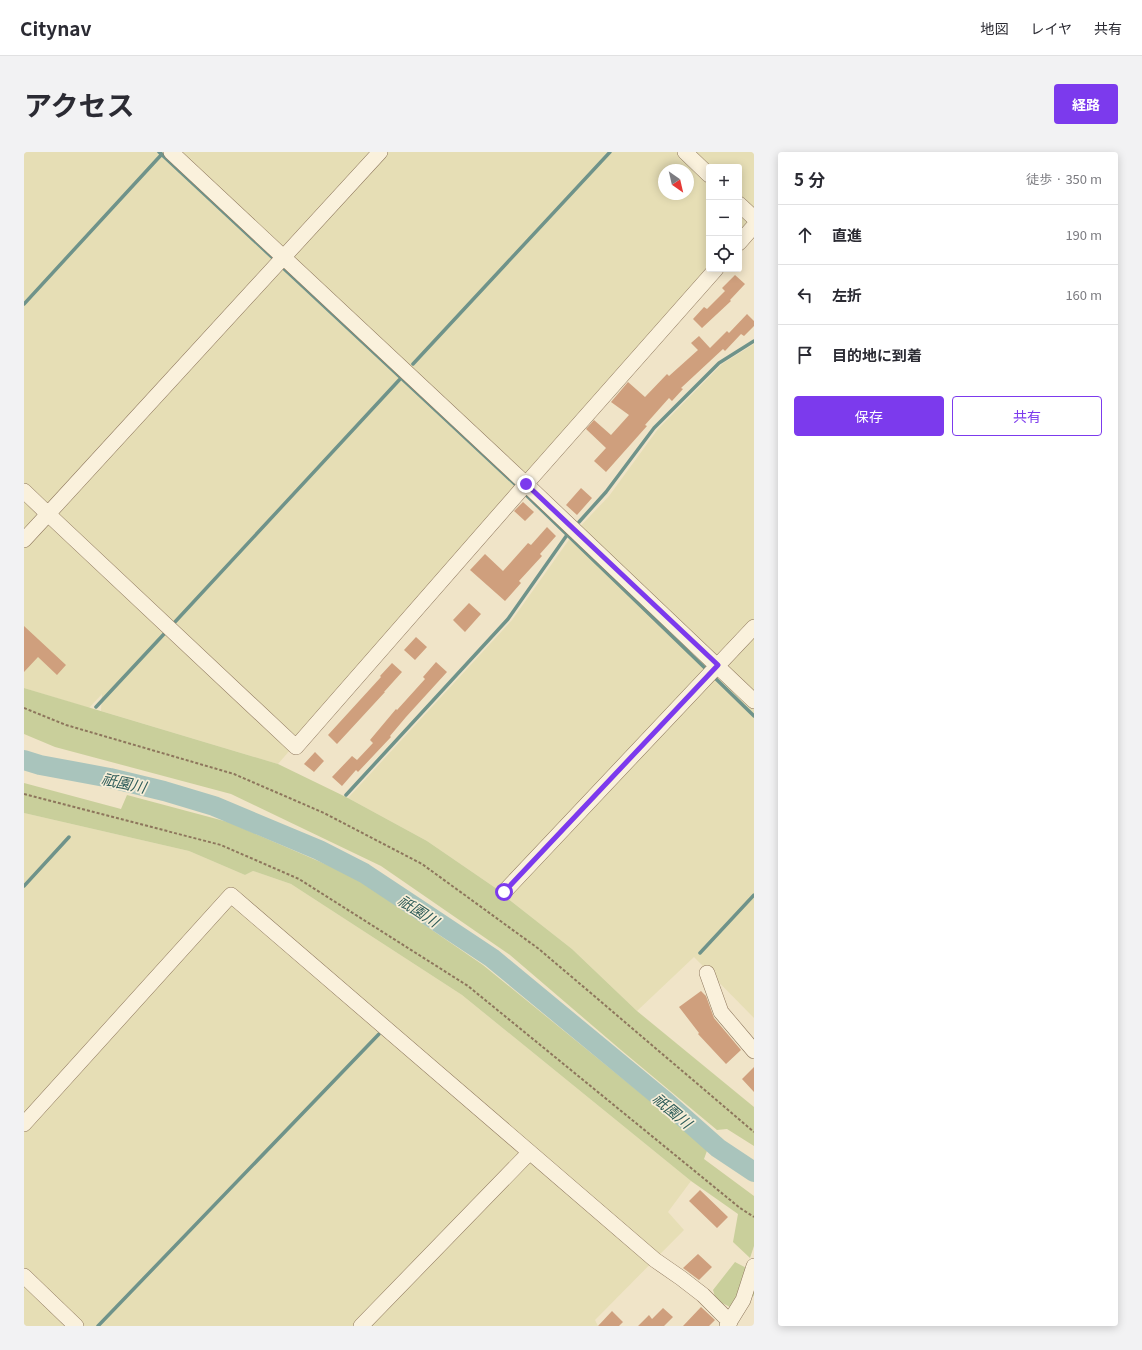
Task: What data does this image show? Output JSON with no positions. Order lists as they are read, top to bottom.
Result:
{
  "water": ["祇園川"],
  "north": "bottom right",
  "page": {
    "header": "Citynav",
    "nav": ["地図", "レイヤ", "共有"],
    "title": "アクセス",
    "buttons": [
      "経路",
      ["保存", "共有"]
    ],
    "heading": ["5 分", "徒歩 · 350 m"],
    "map_buttons": ["+", "−"],
    "list": [
      ["直進", "190 m"],
      ["左折", "160 m"],
      "目的地に到着"
    ]
  }
}
